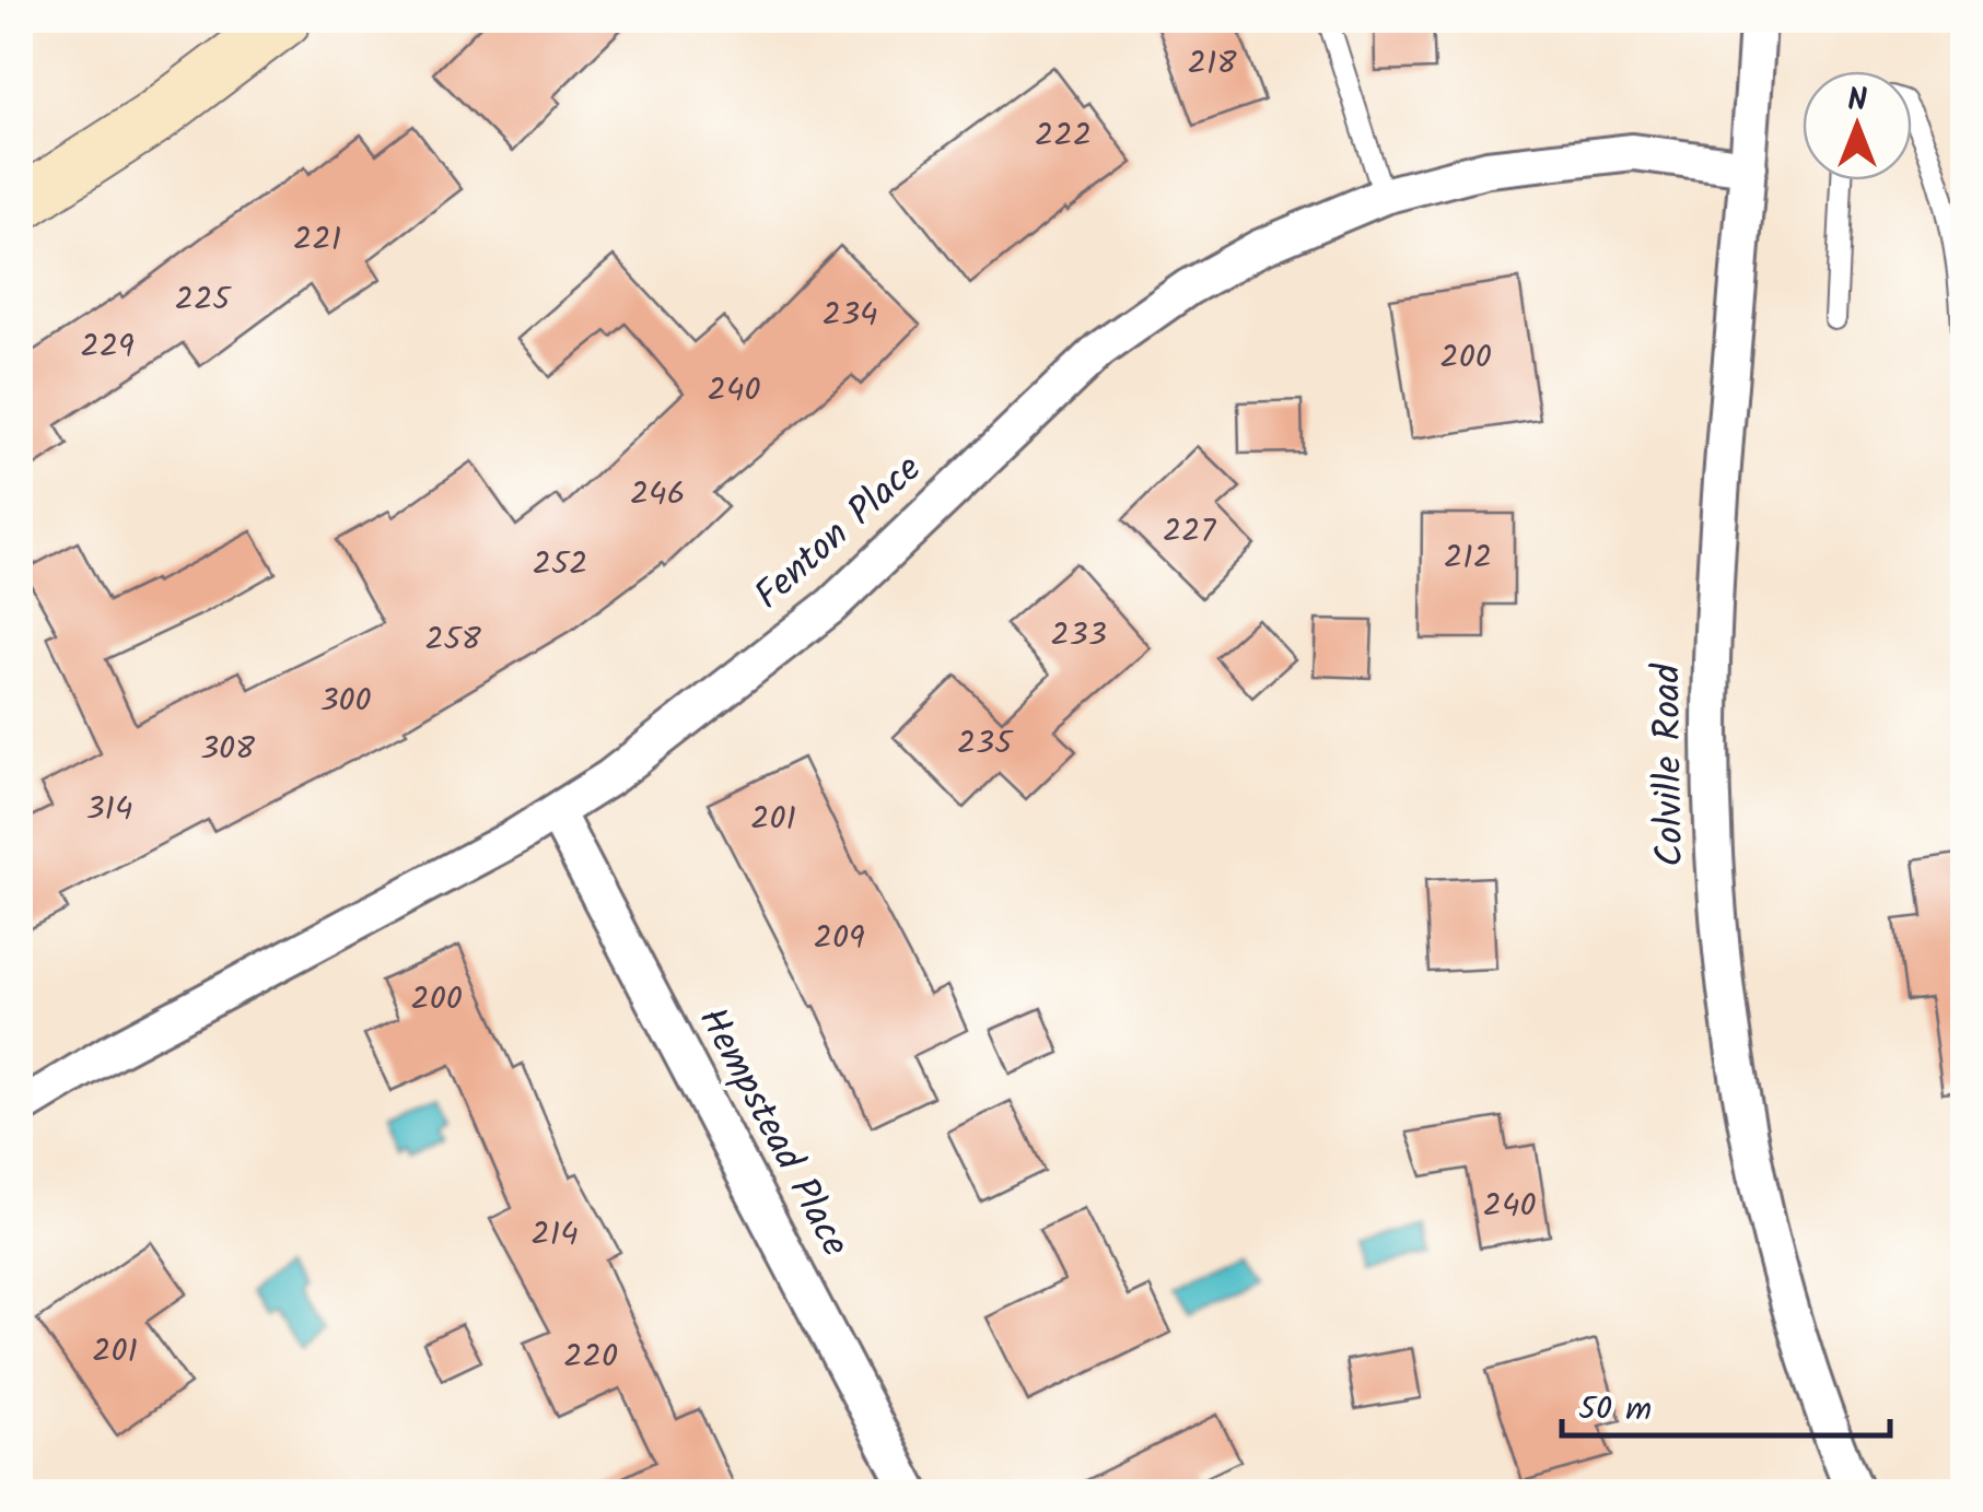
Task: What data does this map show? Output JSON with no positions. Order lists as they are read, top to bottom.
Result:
{
  "streets": {
    "street": ["Fenton Place", "Colville Road", "Hempstead Place"]
  },
  "crossings": [
    ["Fenton Place", "Colville Road"],
    ["Fenton Place", "Hempstead Place"]
  ],
  "house_numbers": [
    "218",
    "222",
    "221",
    "225",
    "234",
    "229",
    "200",
    "240",
    "246",
    "227",
    "212",
    "252",
    "233",
    "258",
    "300",
    "235",
    "308",
    "314",
    "201",
    "209",
    "200",
    "240",
    "214",
    "201",
    "220"
  ],
  "scale_bar": "50 m",
  "north": "top"
}
